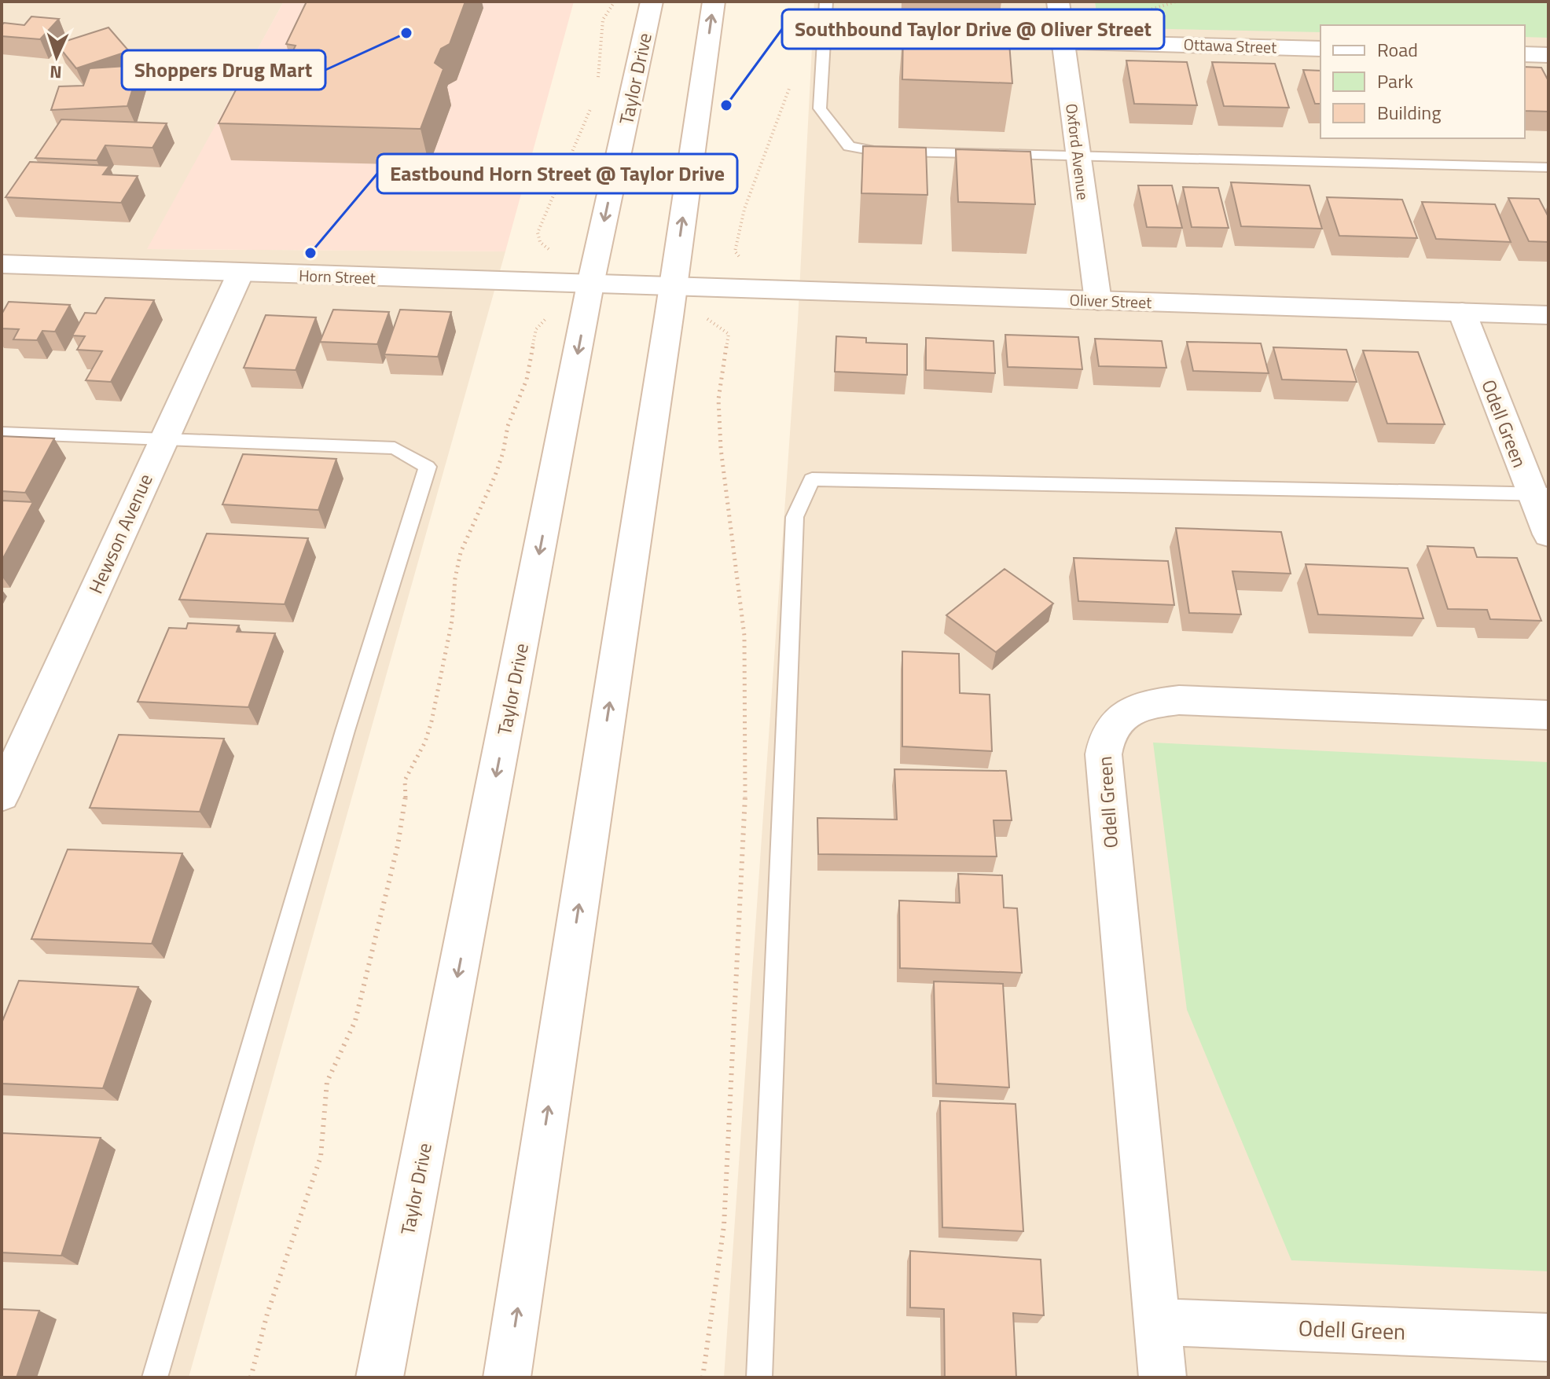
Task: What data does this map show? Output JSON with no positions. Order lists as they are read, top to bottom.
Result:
{
  "streets": {
    "street": [
      "Ottawa Street",
      "Taylor Drive",
      "Oxford Avenue",
      "Horn Street",
      "Oliver Street",
      "Odell Green",
      "Hewson Avenue"
    ]
  },
  "crossings": [
    ["Ottawa Street", "Oxford Avenue"],
    ["Taylor Drive", "Horn Street"],
    ["Oxford Avenue", "Oliver Street"],
    ["Horn Street", "Oliver Street"],
    ["Horn Street", "Hewson Avenue"],
    ["Oliver Street", "Odell Green"]
  ],
  "places": ["Shoppers Drug Mart", "Southbound Taylor Drive @ Oliver Street", "Eastbound Horn Street @ Taylor Drive"],
  "legend": ["Road", "Park", "Building"],
  "north": "bottom"
}
